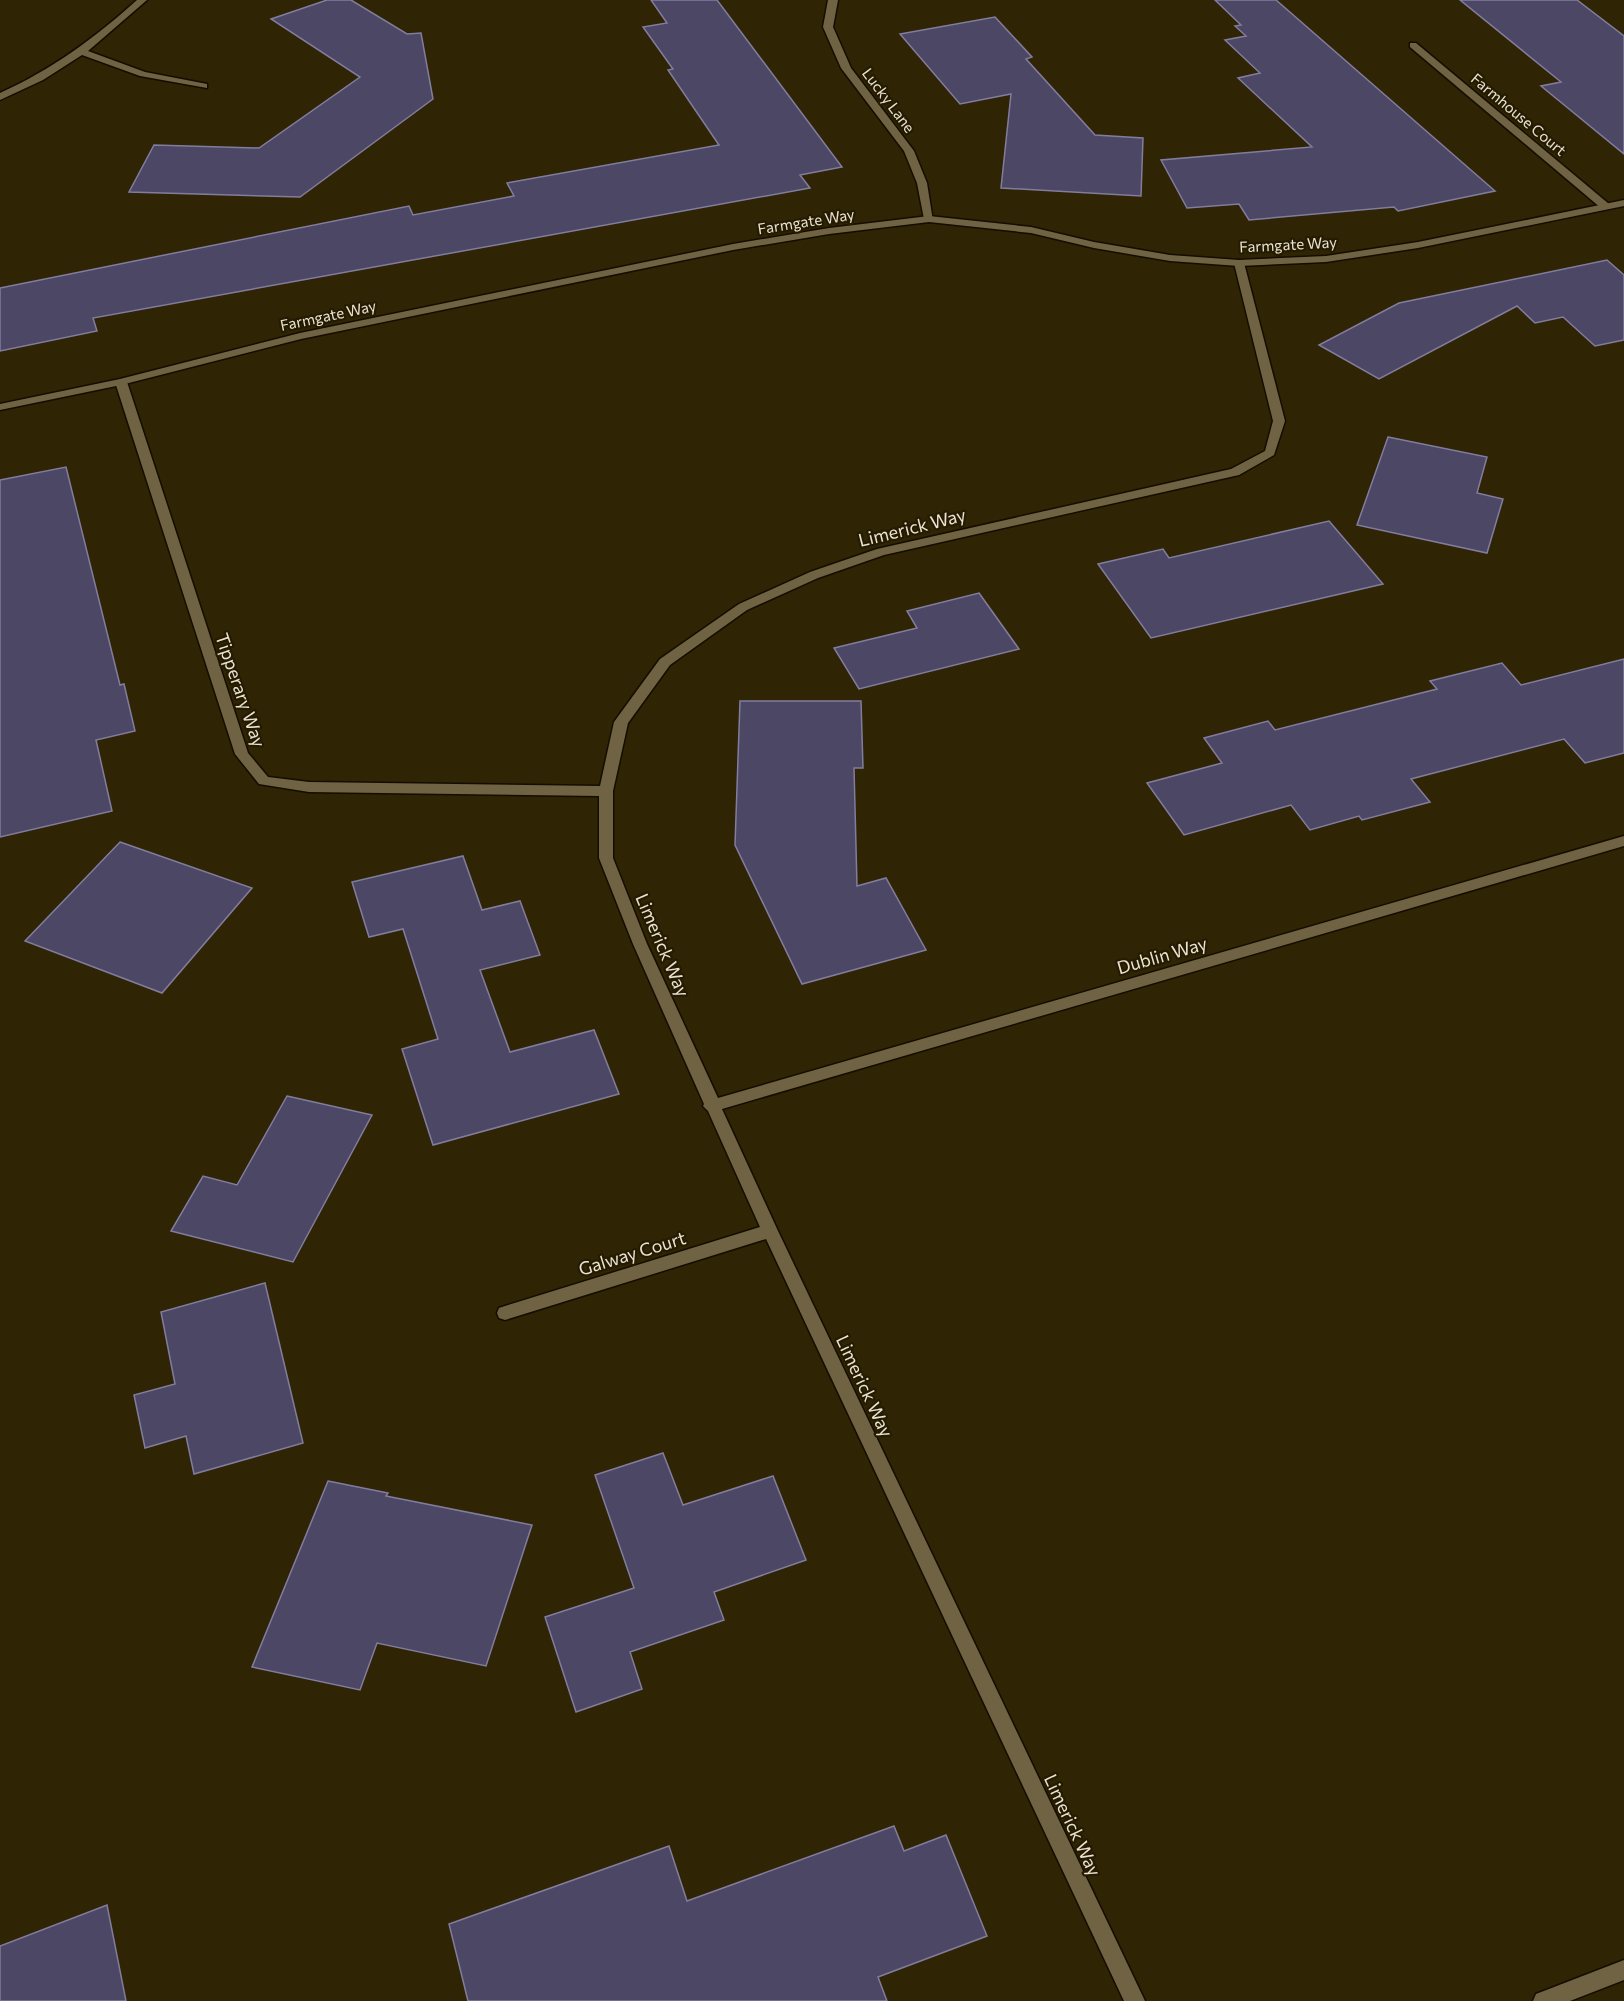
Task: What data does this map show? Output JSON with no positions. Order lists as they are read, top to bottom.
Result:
{
  "streets": {
    "street": [
      "Lucky Lane",
      "Farmhouse Court",
      "Farmgate Way",
      "Limerick Way",
      "Tipperary Way",
      "Dublin Way",
      "Galway Court"
    ]
  },
  "crossings": [
    ["Lucky Lane", "Farmgate Way"],
    ["Farmhouse Court", "Farmgate Way"],
    ["Farmgate Way", "Limerick Way"],
    ["Farmgate Way", "Tipperary Way"],
    ["Limerick Way", "Tipperary Way"],
    ["Limerick Way", "Dublin Way"],
    ["Limerick Way", "Galway Court"]
  ]
}
